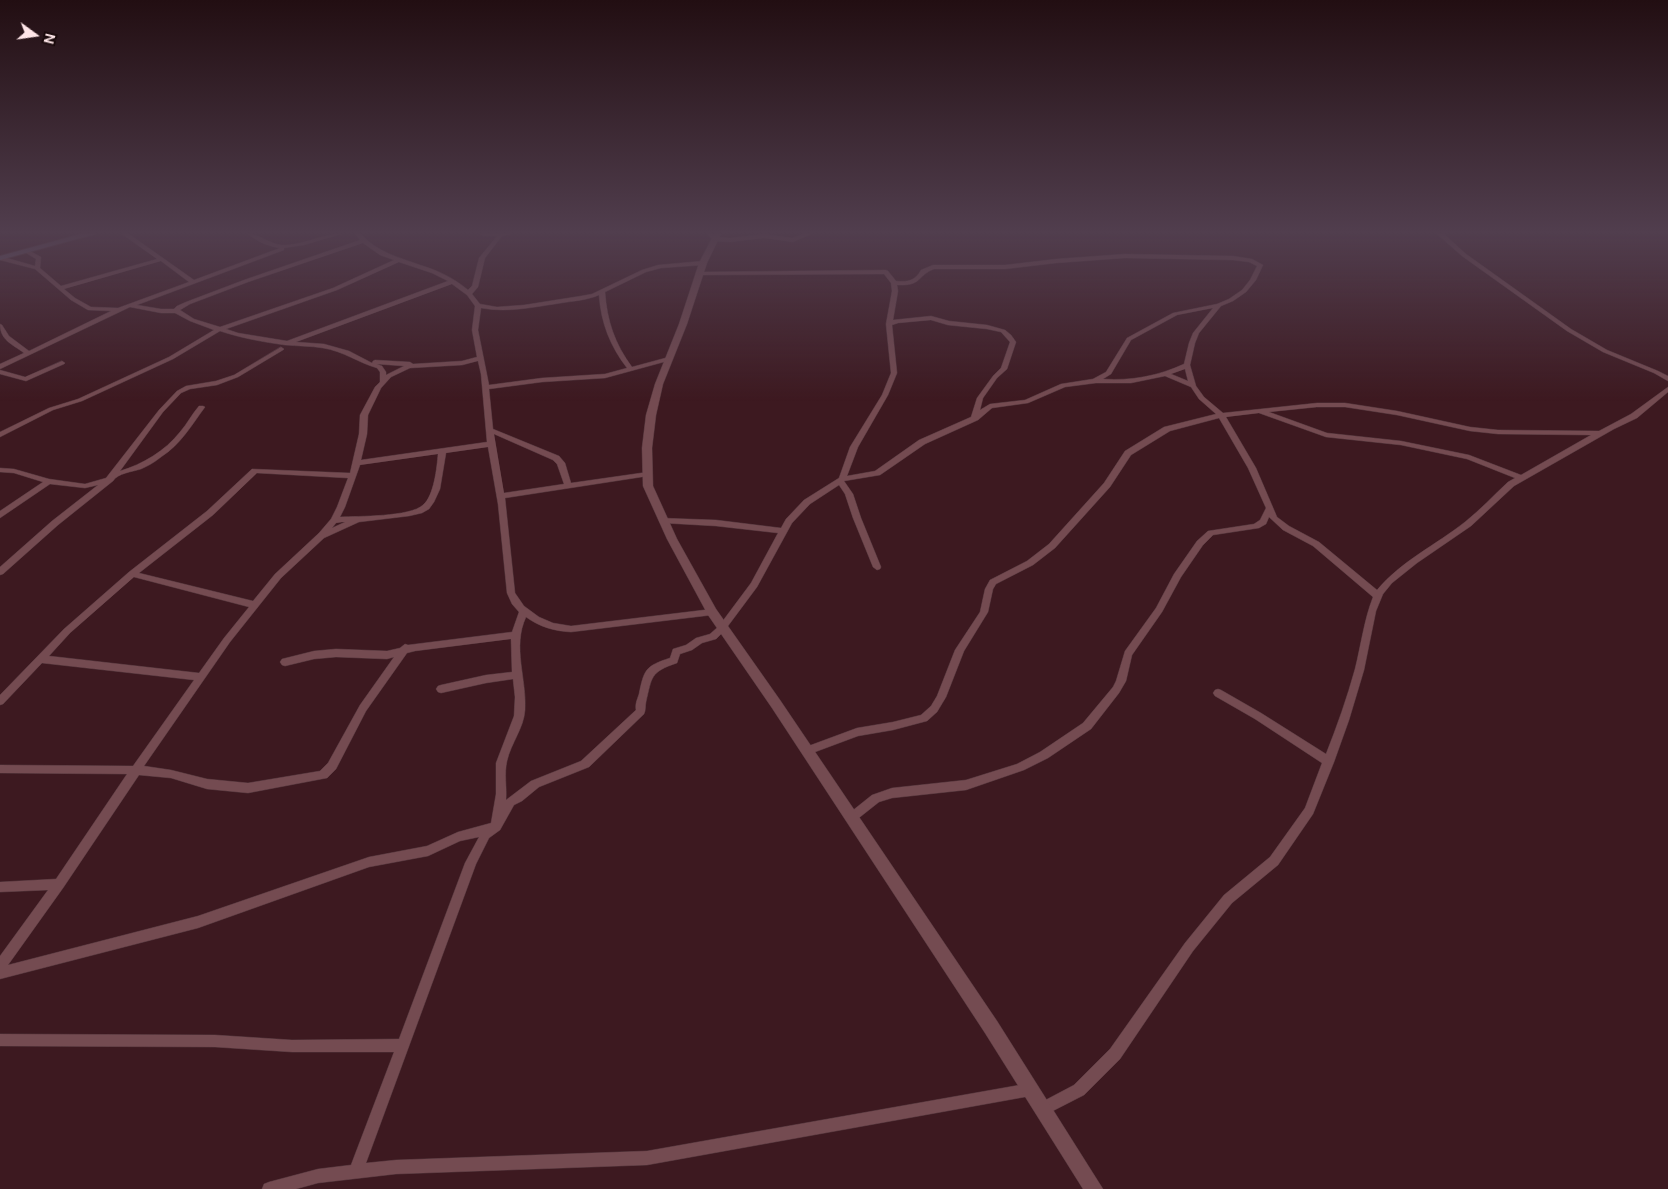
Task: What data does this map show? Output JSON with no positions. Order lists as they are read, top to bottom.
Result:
{
  "north": "right"
}
